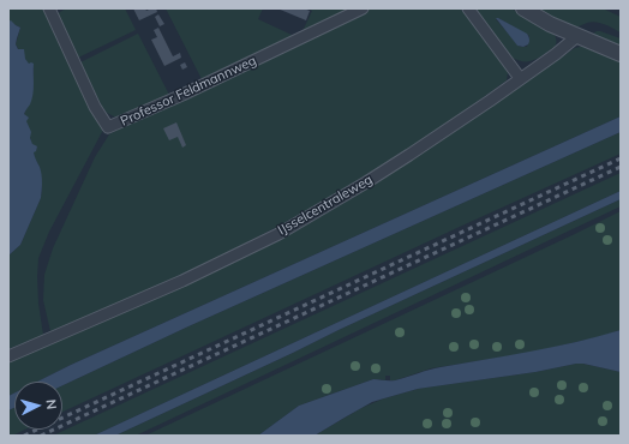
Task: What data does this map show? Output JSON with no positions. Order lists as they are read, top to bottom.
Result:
{
  "streets": {
    "street": ["Professor Feldmannweg", "IJsselcentraleweg"]
  },
  "north": "right"
}
